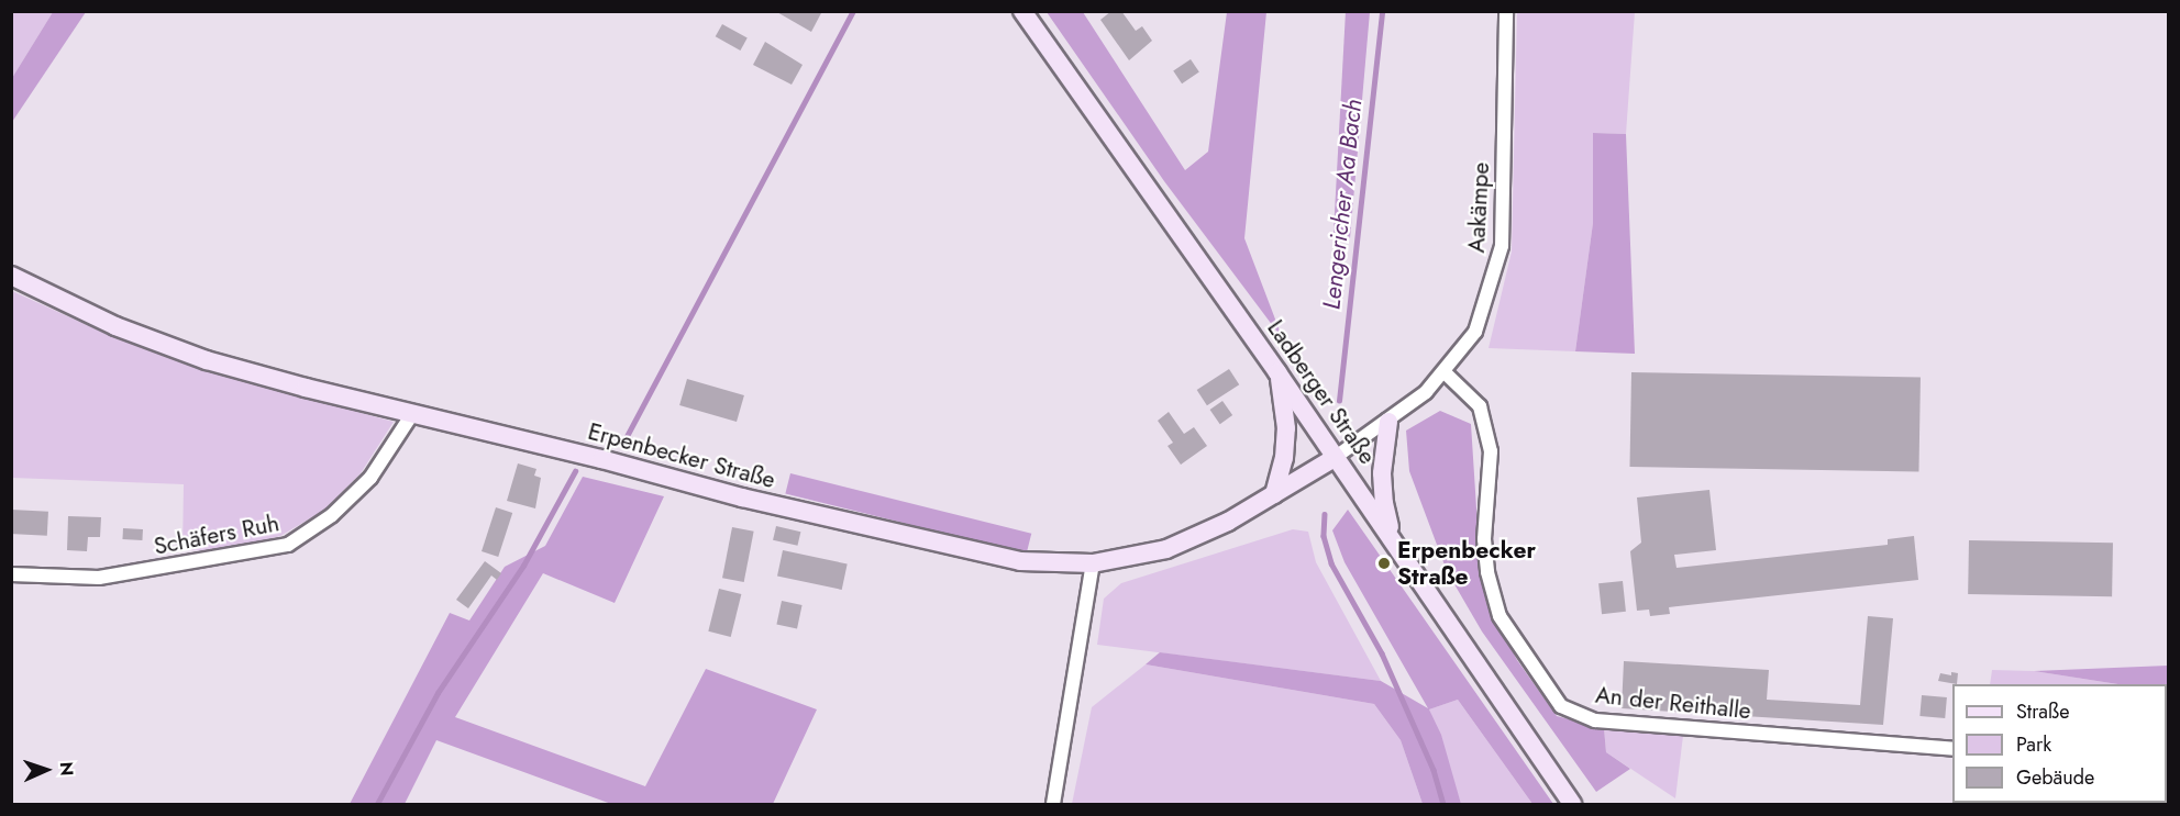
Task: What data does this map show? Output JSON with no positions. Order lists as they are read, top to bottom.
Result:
{
  "streets": {
    "main road": ["Ladberger Straße", "Erpenbecker Straße"],
    "street": ["Aakämpe", "Schäfers Ruh", "An der Reithalle"]
  },
  "crossings": [
    ["Aakämpe", "Ladberger Straße"],
    ["Aakämpe", "Erpenbecker Straße"],
    ["Aakämpe", "An der Reithalle"],
    ["Ladberger Straße", "Erpenbecker Straße"],
    ["Erpenbecker Straße", "Schäfers Ruh"]
  ],
  "water": ["Lengericher Aa Bach"],
  "places": ["Erpenbecker Straße"],
  "legend": ["Straße", "Park", "Gebäude"],
  "north": "right"
}
